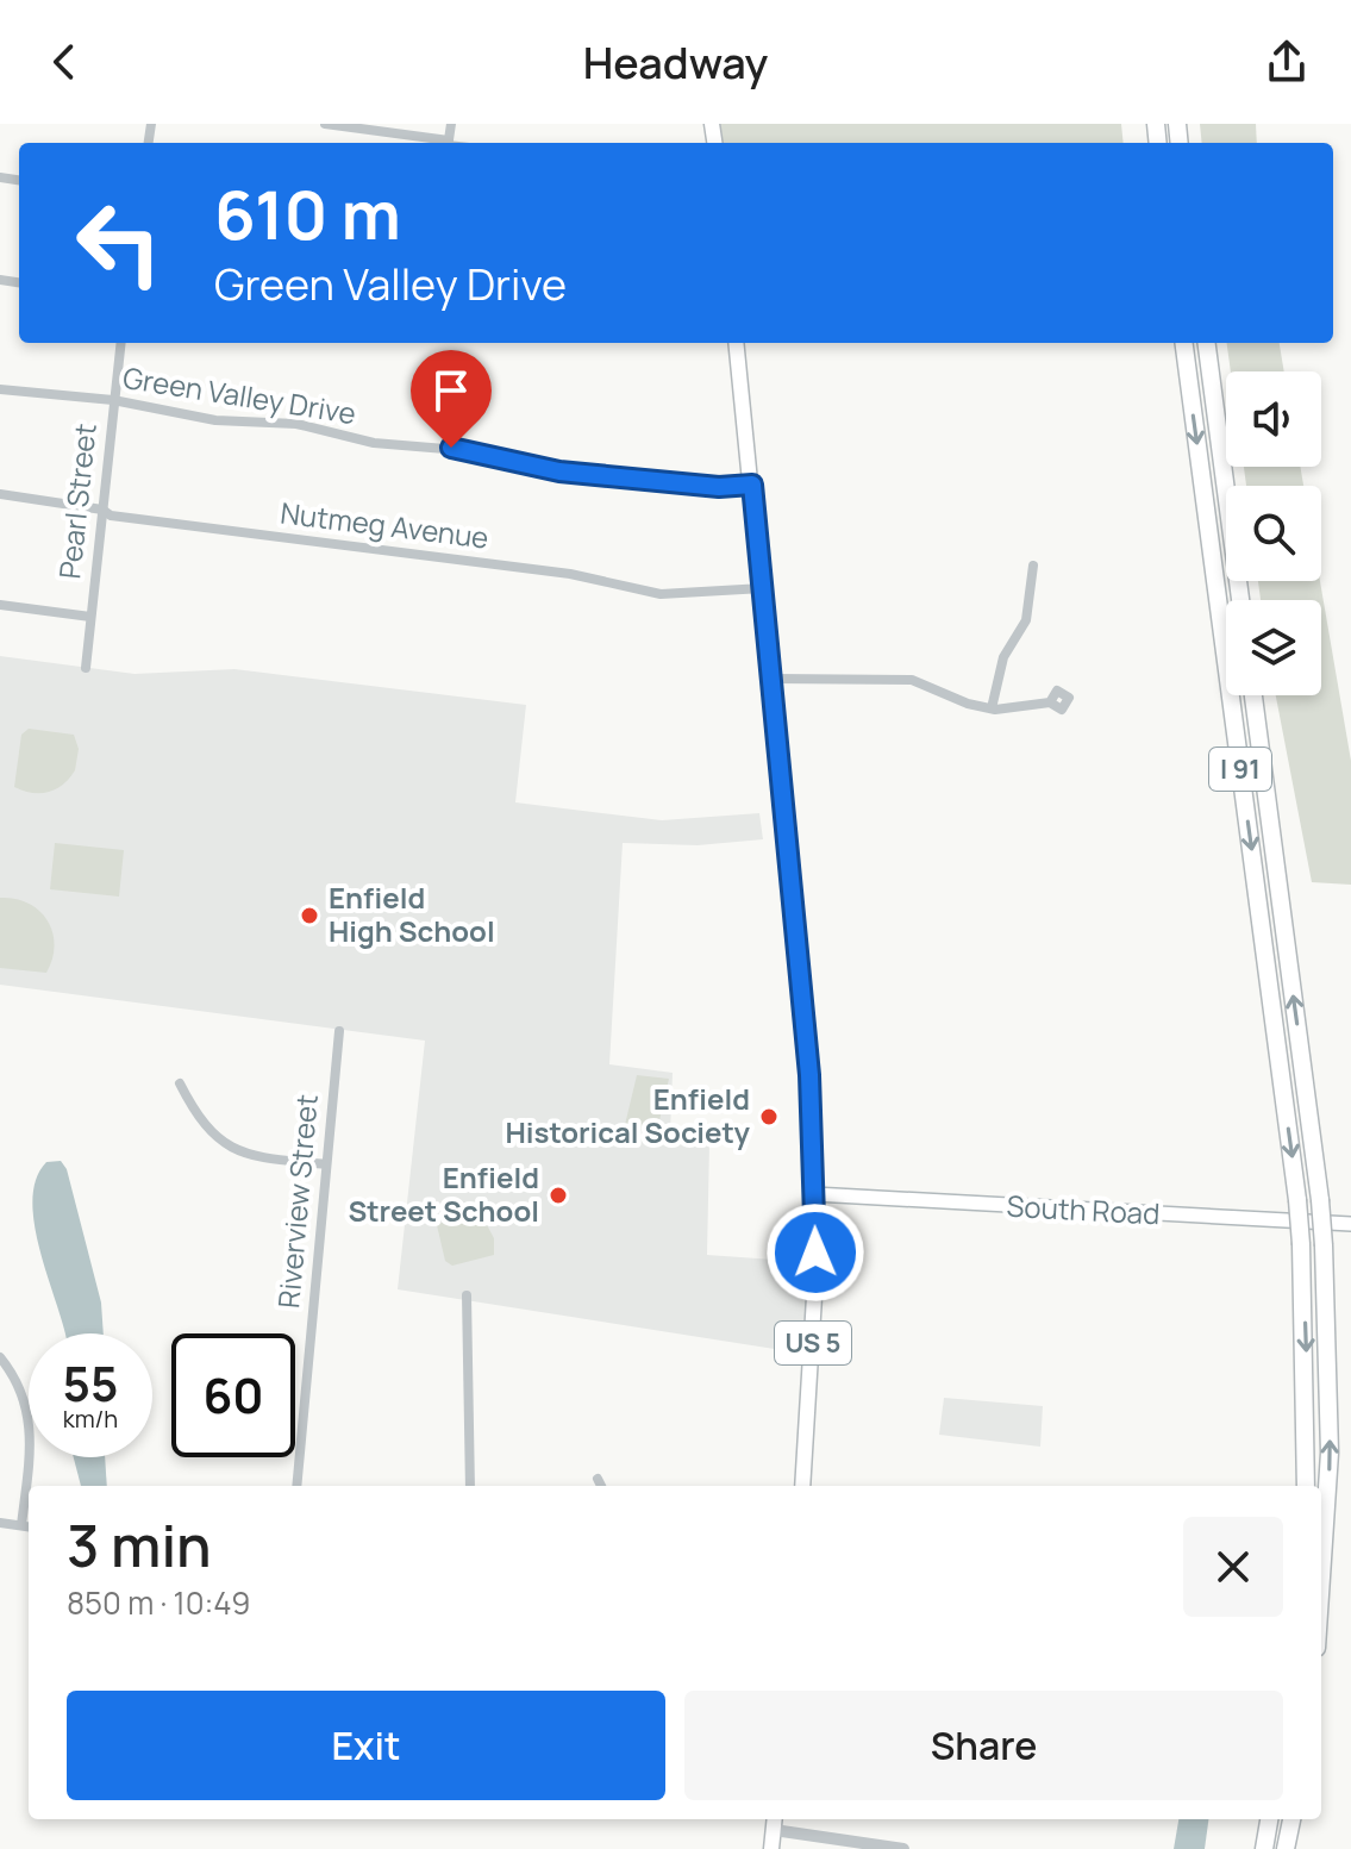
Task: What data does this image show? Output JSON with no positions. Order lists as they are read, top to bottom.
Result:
{
  "streets": {
    "highway": ["I 91"],
    "main road": ["South Road", "US 5"],
    "street": [
      "Green Valley Drive",
      "Pearl Street",
      "Nutmeg Avenue",
      "Riverview Street"
    ]
  },
  "crossings": [
    ["Green Valley Drive", "Pearl Street"],
    ["Green Valley Drive", "US 5"],
    ["Pearl Street", "Nutmeg Avenue"],
    ["Nutmeg Avenue", "US 5"],
    ["South Road", "US 5"]
  ],
  "places": ["Enfield High School", "Enfield Historical Society", "Enfield Street School"],
  "page": {
    "header": "Headway",
    "turn": ["610 m", "Green Valley Drive"],
    "speed": "55 km/h",
    "limit": "60",
    "heading": ["3 min", "850 m · 10:49"],
    "buttons": ["Exit", "Share"]
  }
}
